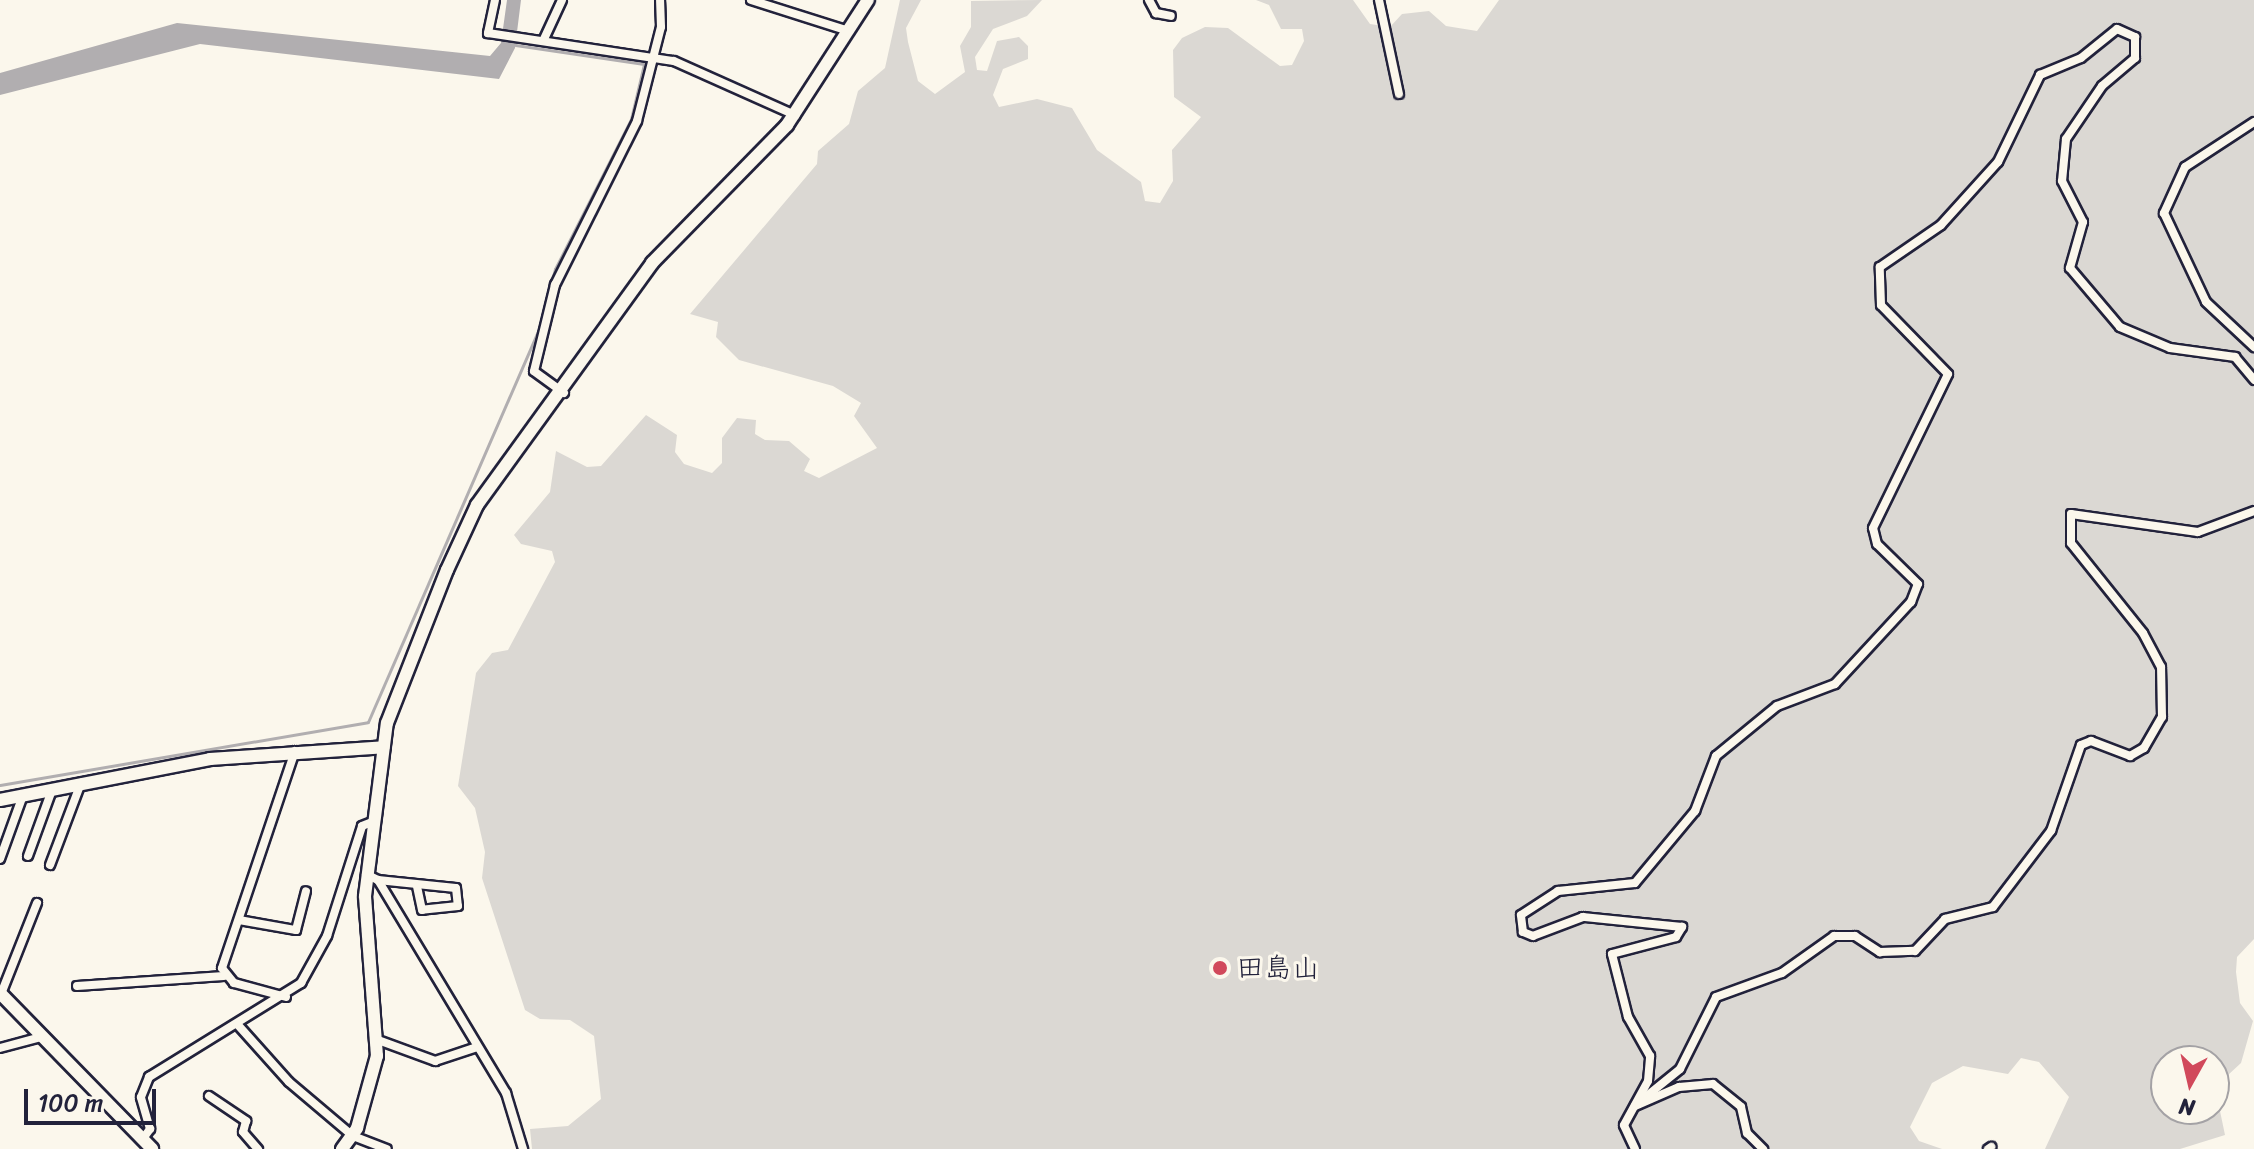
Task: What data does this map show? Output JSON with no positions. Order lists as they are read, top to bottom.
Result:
{
  "places": ["田島山"],
  "scale_bar": "100 m",
  "north": "bottom"
}
